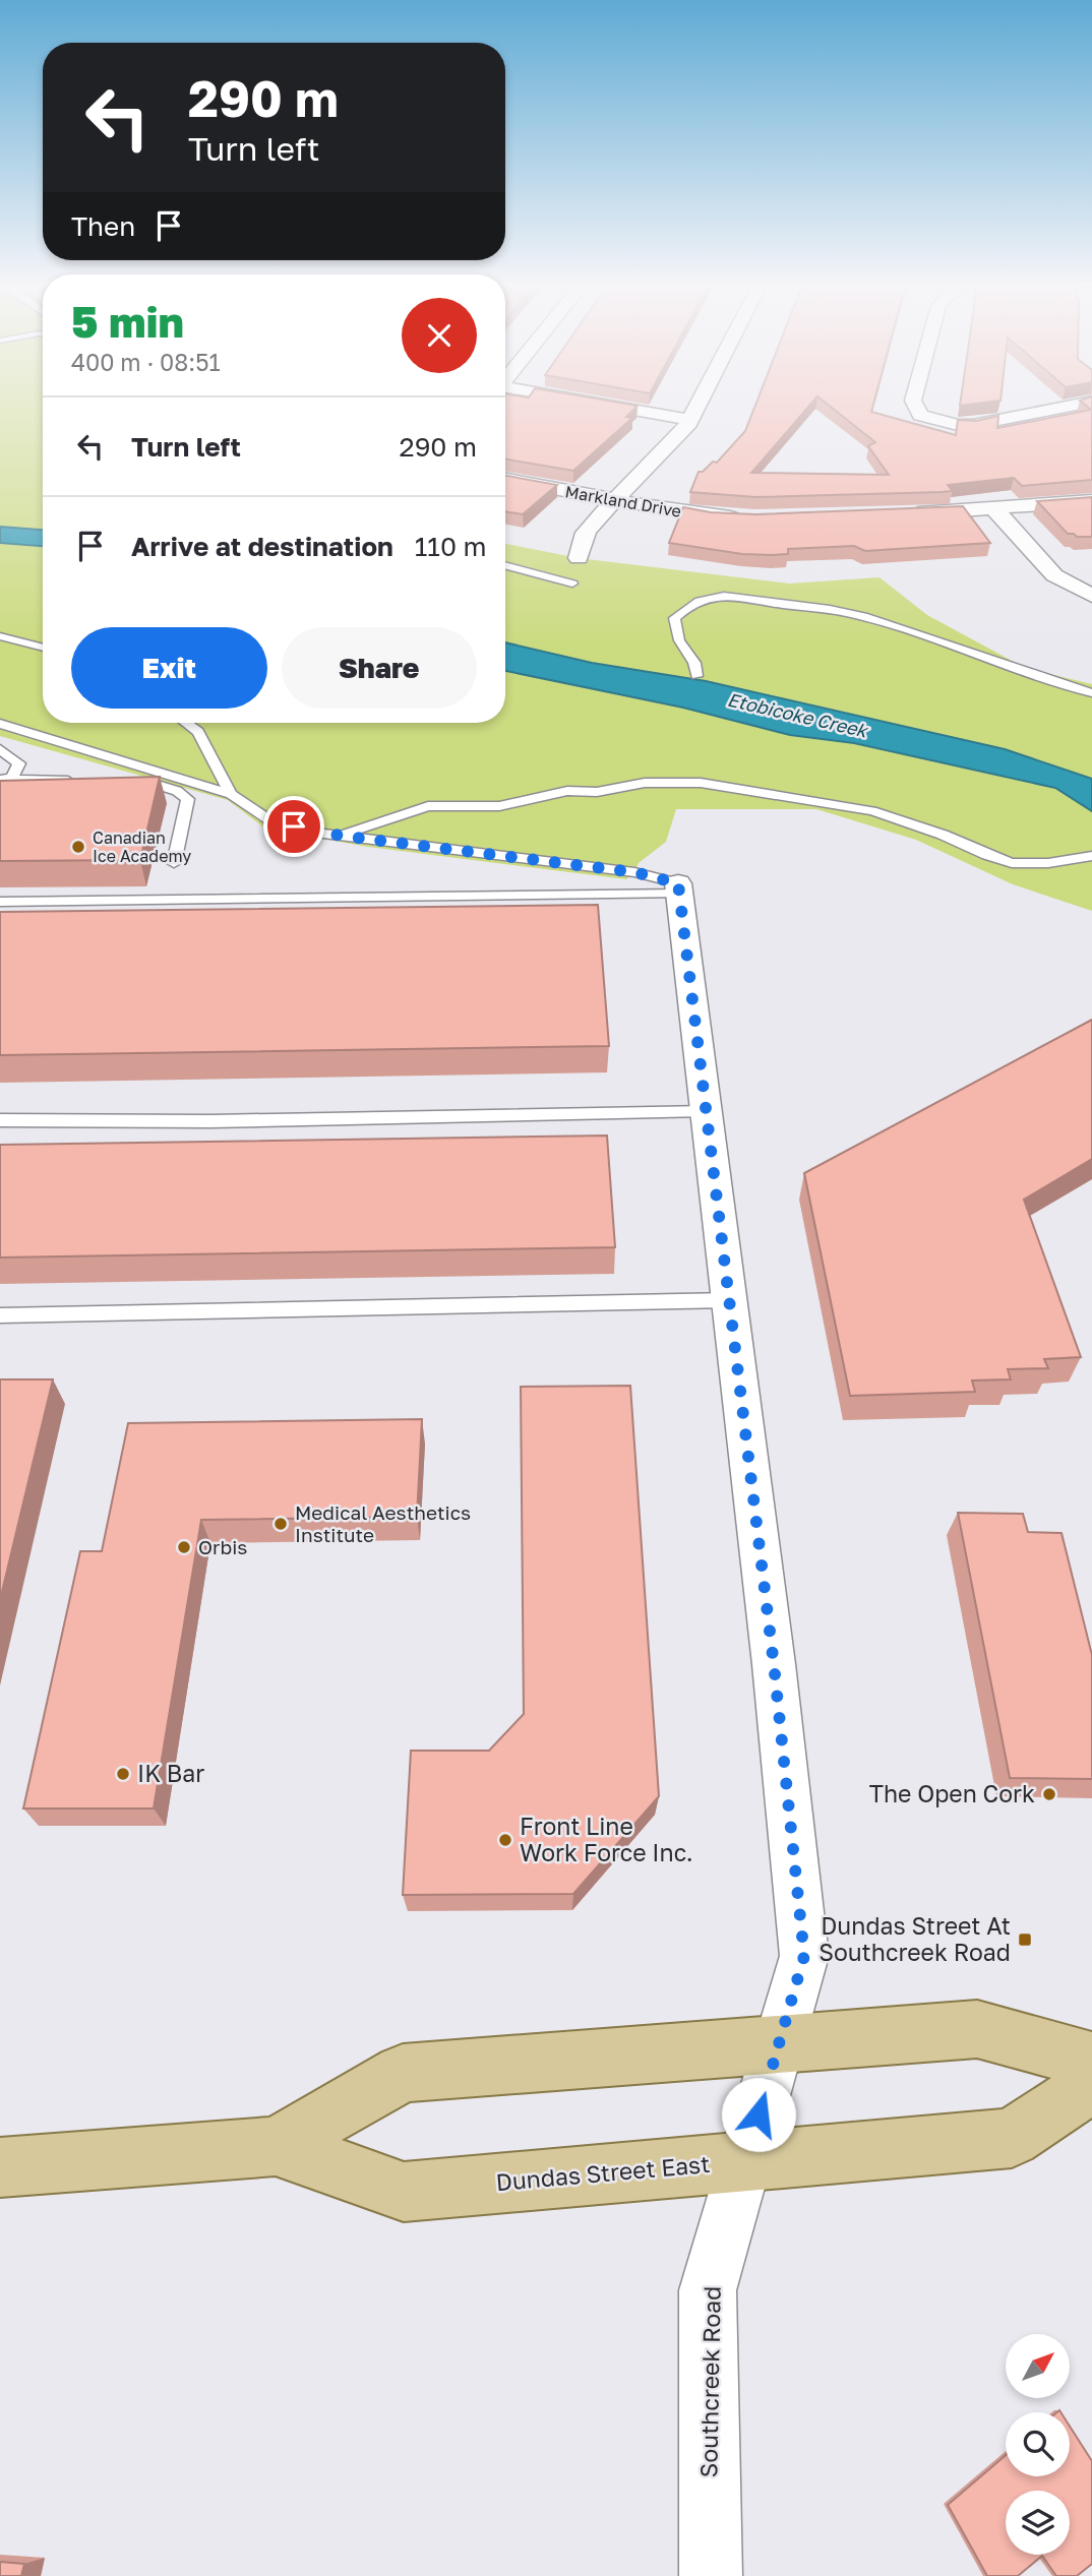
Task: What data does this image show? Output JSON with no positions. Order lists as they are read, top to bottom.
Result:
{
  "streets": {
    "main road": ["Dundas Street East"],
    "street": ["Markland Drive", "Southcreek Road"]
  },
  "crossings": [
    ["Dundas Street East", "Southcreek Road"]
  ],
  "water": ["Etobicoke Creek"],
  "places": {
    "other": [
      "Canadian Ice Academy",
      "Medical Aesthetics Institute",
      "Orbis",
      "IK Bar",
      "The Open Cork",
      "Front Line Work Force Inc."
    ],
    "transit": ["Dundas Street At Southcreek Road"]
  },
  "north": "top right",
  "page": {
    "turn": ["290 m", "Turn left"],
    "then": "Then",
    "heading": ["5 min", "400 m · 08:51"],
    "list": [
      {
        "name": "Turn left",
        "value": "290 m"
      },
      {
        "name": "Arrive at destination",
        "value": "110 m"
      }
    ],
    "buttons": ["Exit", "Share"]
  }
}
